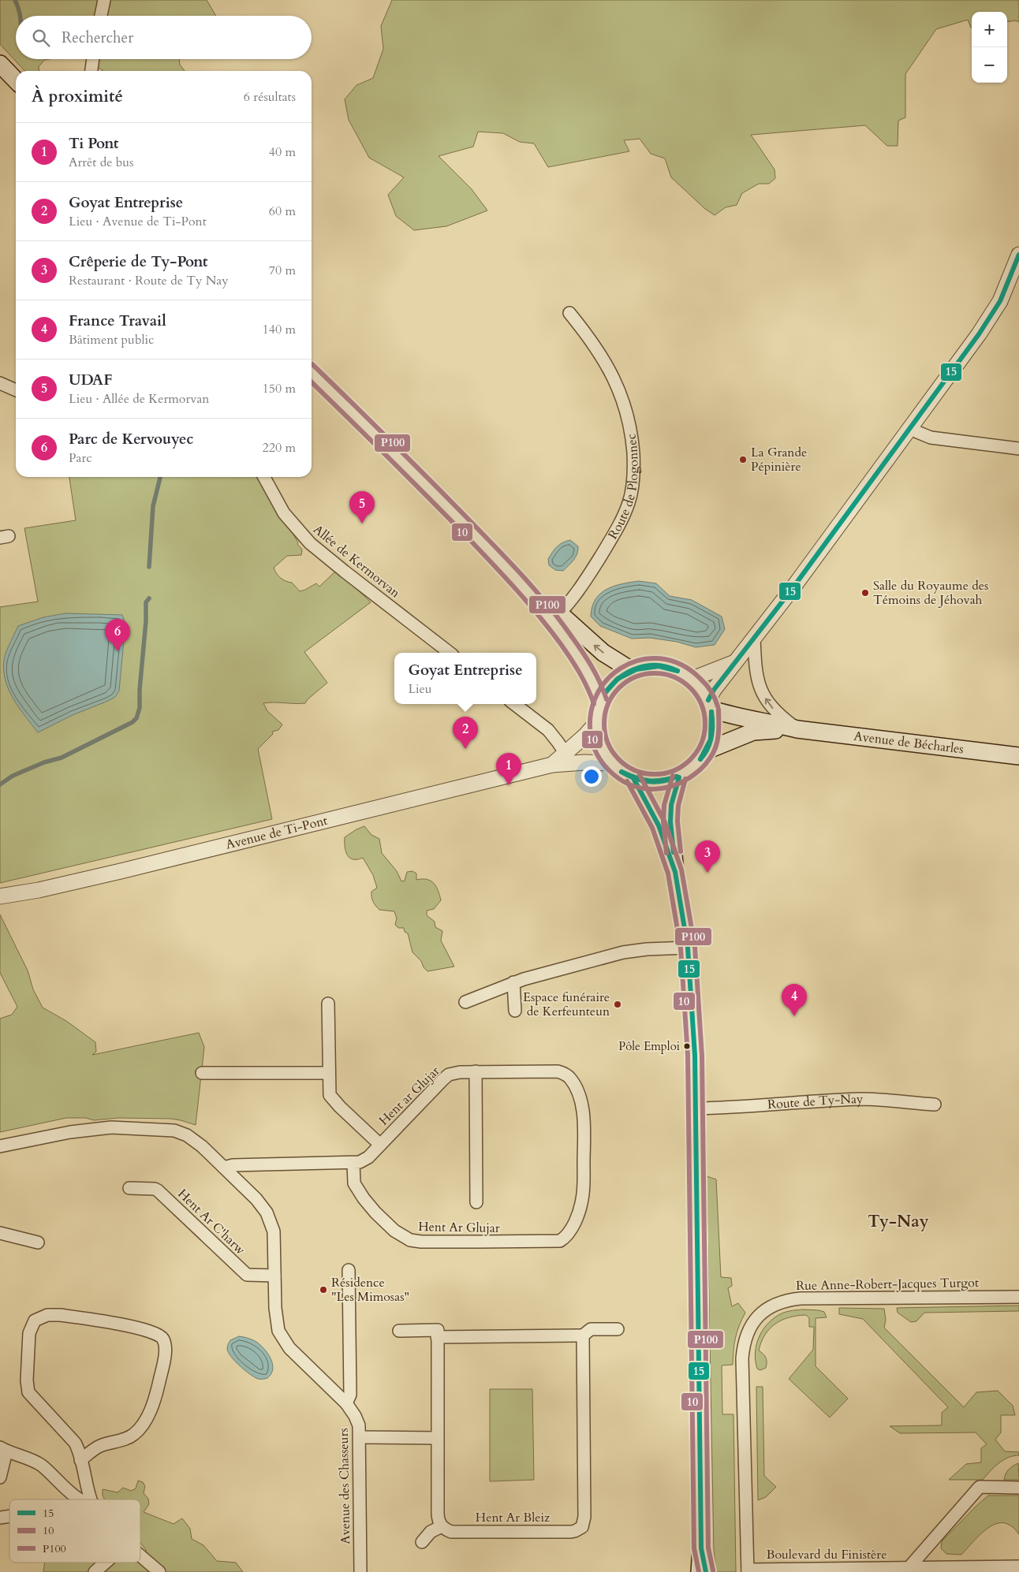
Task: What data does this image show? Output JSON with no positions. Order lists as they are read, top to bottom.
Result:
{
  "streets": {
    "main road": ["Avenue de Bécharles"],
    "street": [
      "Route de Plogonnec",
      "Allée de Kermorvan",
      "Avenue de Ti-Pont",
      "Hent ar Glujar",
      "Route de Ty-Nay",
      "Hent Ar C'harw",
      "Hent Ar Glujar",
      "Rue Anne-Robert-Jacques Turgot",
      "Avenue des Chasseurs",
      "Hent Ar Bleiz",
      "Boulevard du Finistère"
    ]
  },
  "crossings": [
    ["Avenue de Bécharles", "Avenue de Ti-Pont"],
    ["Hent ar Glujar", "Hent Ar Glujar"],
    ["Hent Ar C'harw", "Avenue des Chasseurs"],
    ["Rue Anne-Robert-Jacques Turgot", "Boulevard du Finistère"]
  ],
  "districts": ["Ty-Nay"],
  "places": [
    "La Grande Pépinière",
    "Salle du Royaume des Témoins de Jéhovah",
    "Espace funéraire de Kerfeunteun",
    "Pôle Emploi",
    "Résidence \"Les Mimosas\""
  ],
  "lines": ["transit line 15", "transit line P100", "transit line 10"],
  "legend": ["15", "10", "P100"],
  "page": {
    "map_buttons": ["+", "−"],
    "search": "Rechercher",
    "heading": ["À proximité", "6 résultats"],
    "list": [
      {
        "mark": "1",
        "name": "Ti Pont",
        "note": "Arrêt de bus",
        "value": "40 m"
      },
      {
        "mark": "2",
        "name": "Goyat Entreprise",
        "note": "Lieu · Avenue de Ti-Pont",
        "value": "60 m"
      },
      {
        "mark": "3",
        "name": "Crêperie de Ty-Pont",
        "note": "Restaurant · Route de Ty Nay",
        "value": "70 m"
      },
      {
        "mark": "4",
        "name": "France Travail",
        "note": "Bâtiment public",
        "value": "140 m"
      },
      {
        "mark": "5",
        "name": "UDAF",
        "note": "Lieu · Allée de Kermorvan",
        "value": "150 m"
      },
      {
        "mark": "6",
        "name": "Parc de Kervouyec",
        "note": "Parc",
        "value": "220 m"
      }
    ],
    "pins": [
      "5",
      "6",
      "2",
      "1",
      "3",
      "4"
    ],
    "popup": ["Goyat Entreprise", "Lieu"]
  }
}
